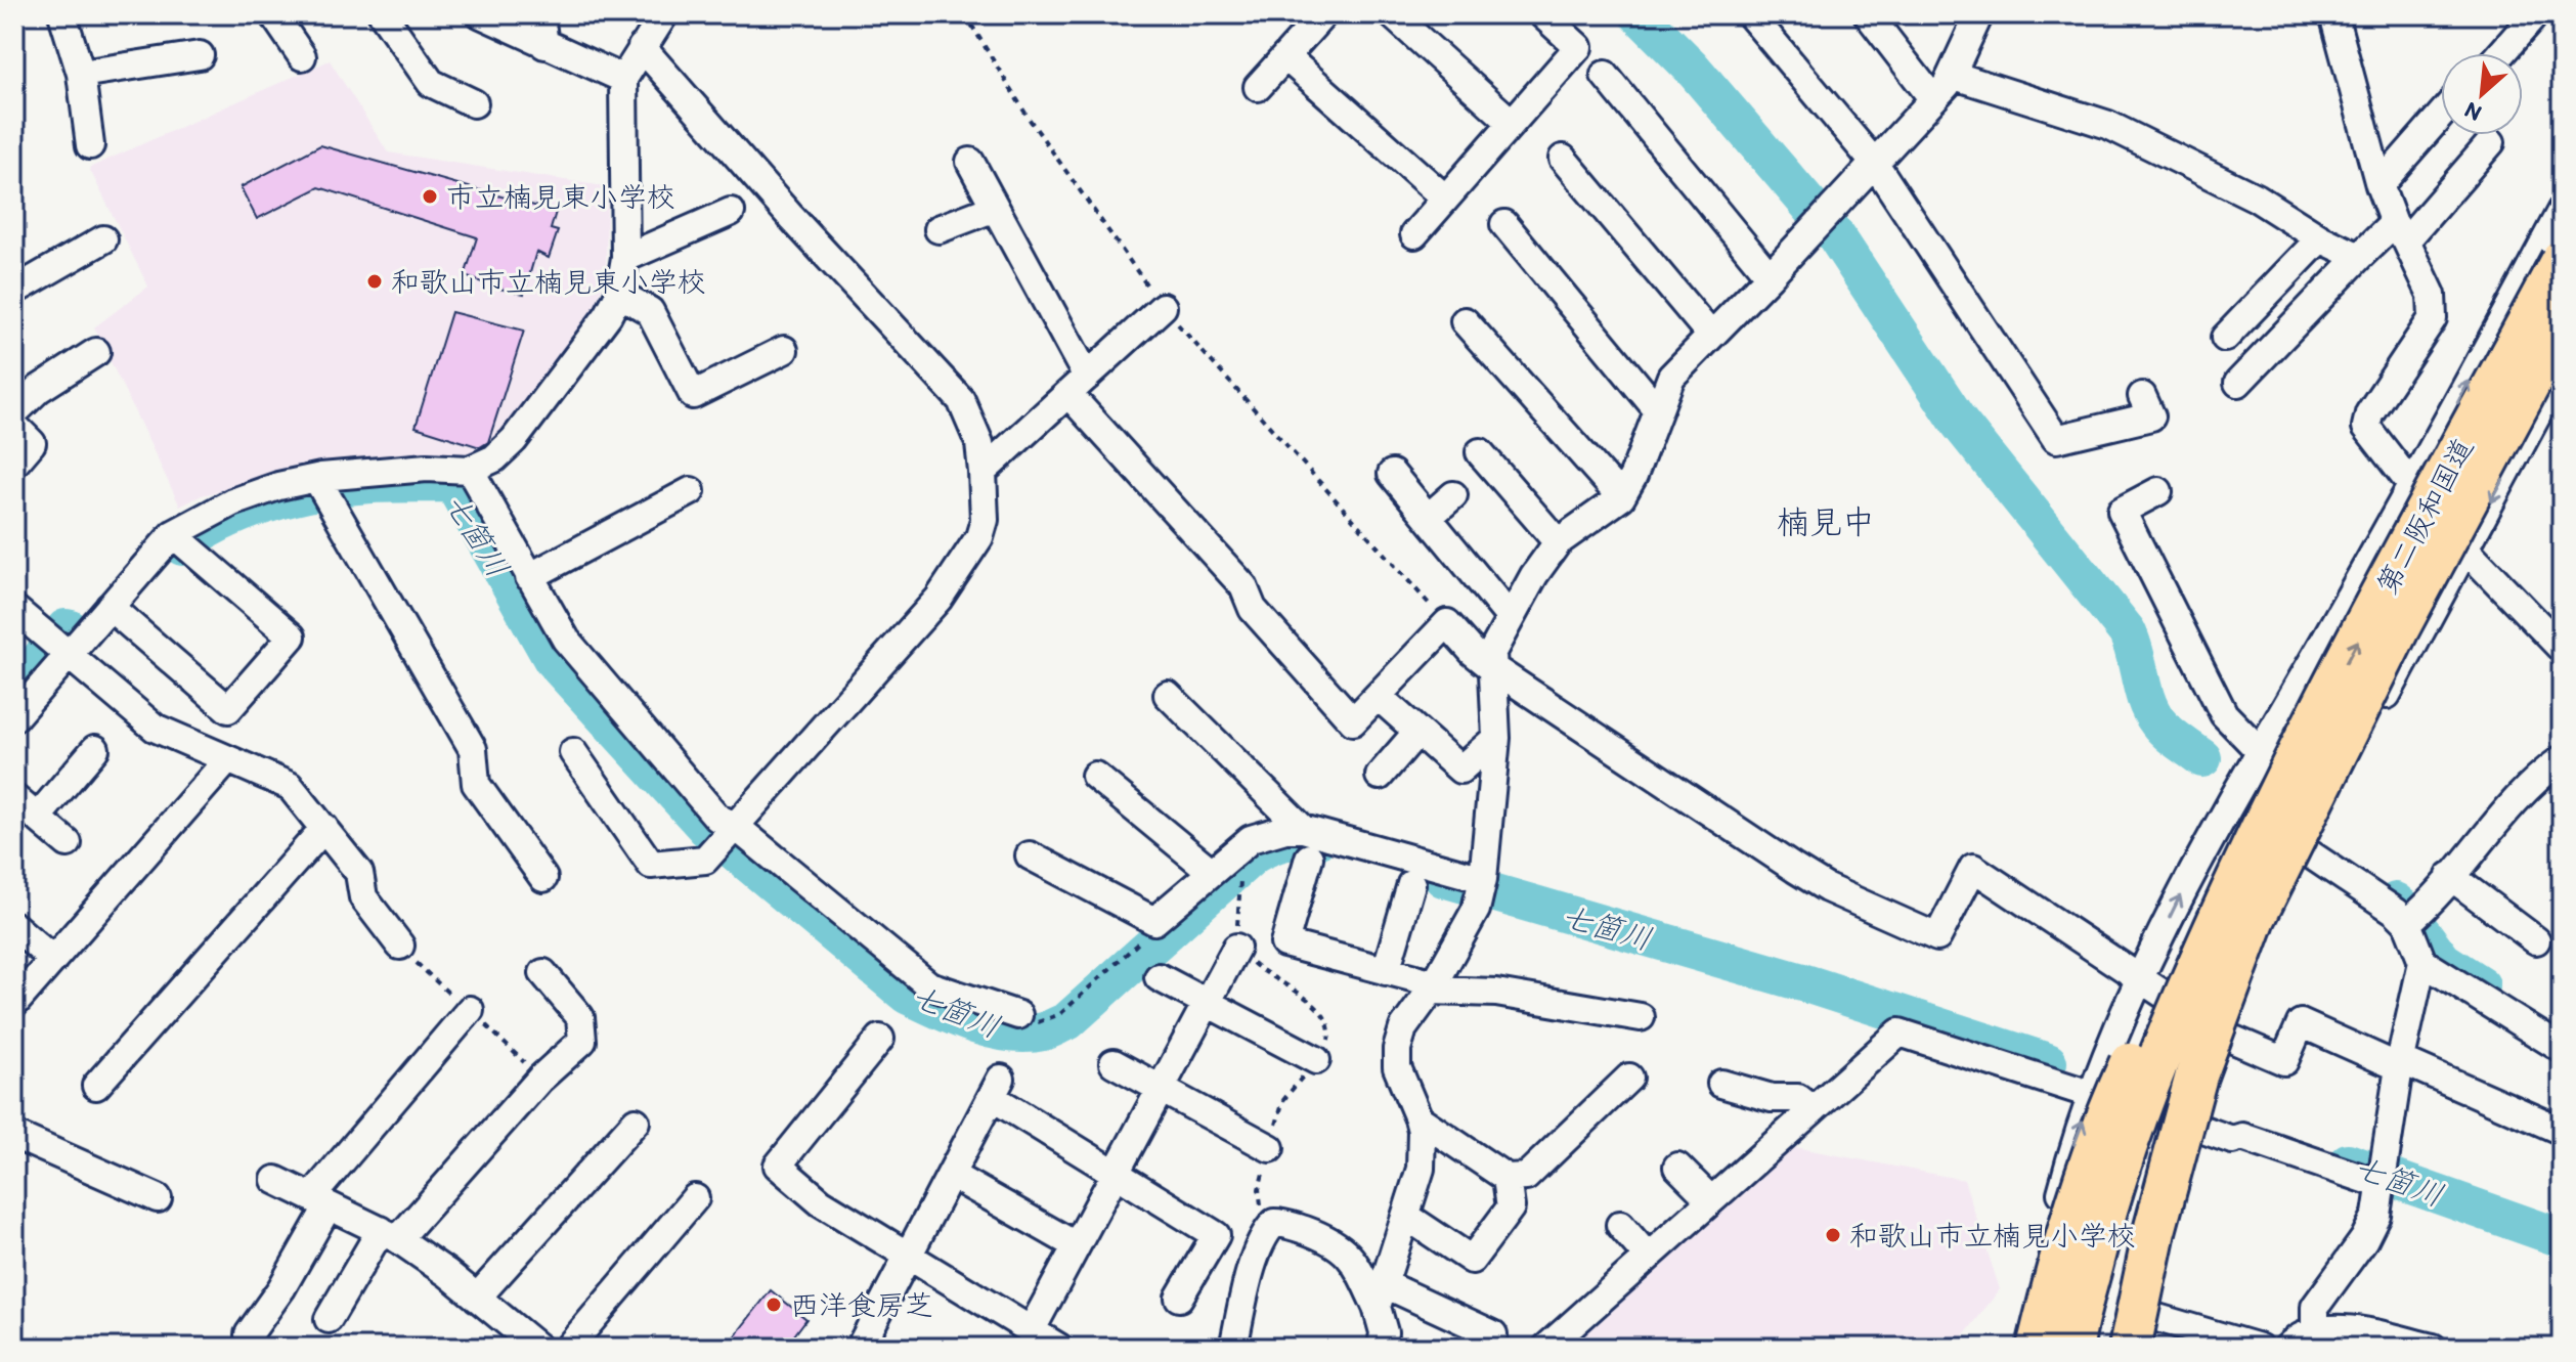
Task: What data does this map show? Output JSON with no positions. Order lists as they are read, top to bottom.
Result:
{
  "streets": {
    "highway": ["第二阪和国道"]
  },
  "districts": ["楠見中"],
  "water": ["七箇川"],
  "places": [
    "市立楠見東小学校",
    "和歌山市立楠見東小学校",
    "和歌山市立楠見小学校",
    "西洋食房芝"
  ],
  "north": "bottom left"
}
